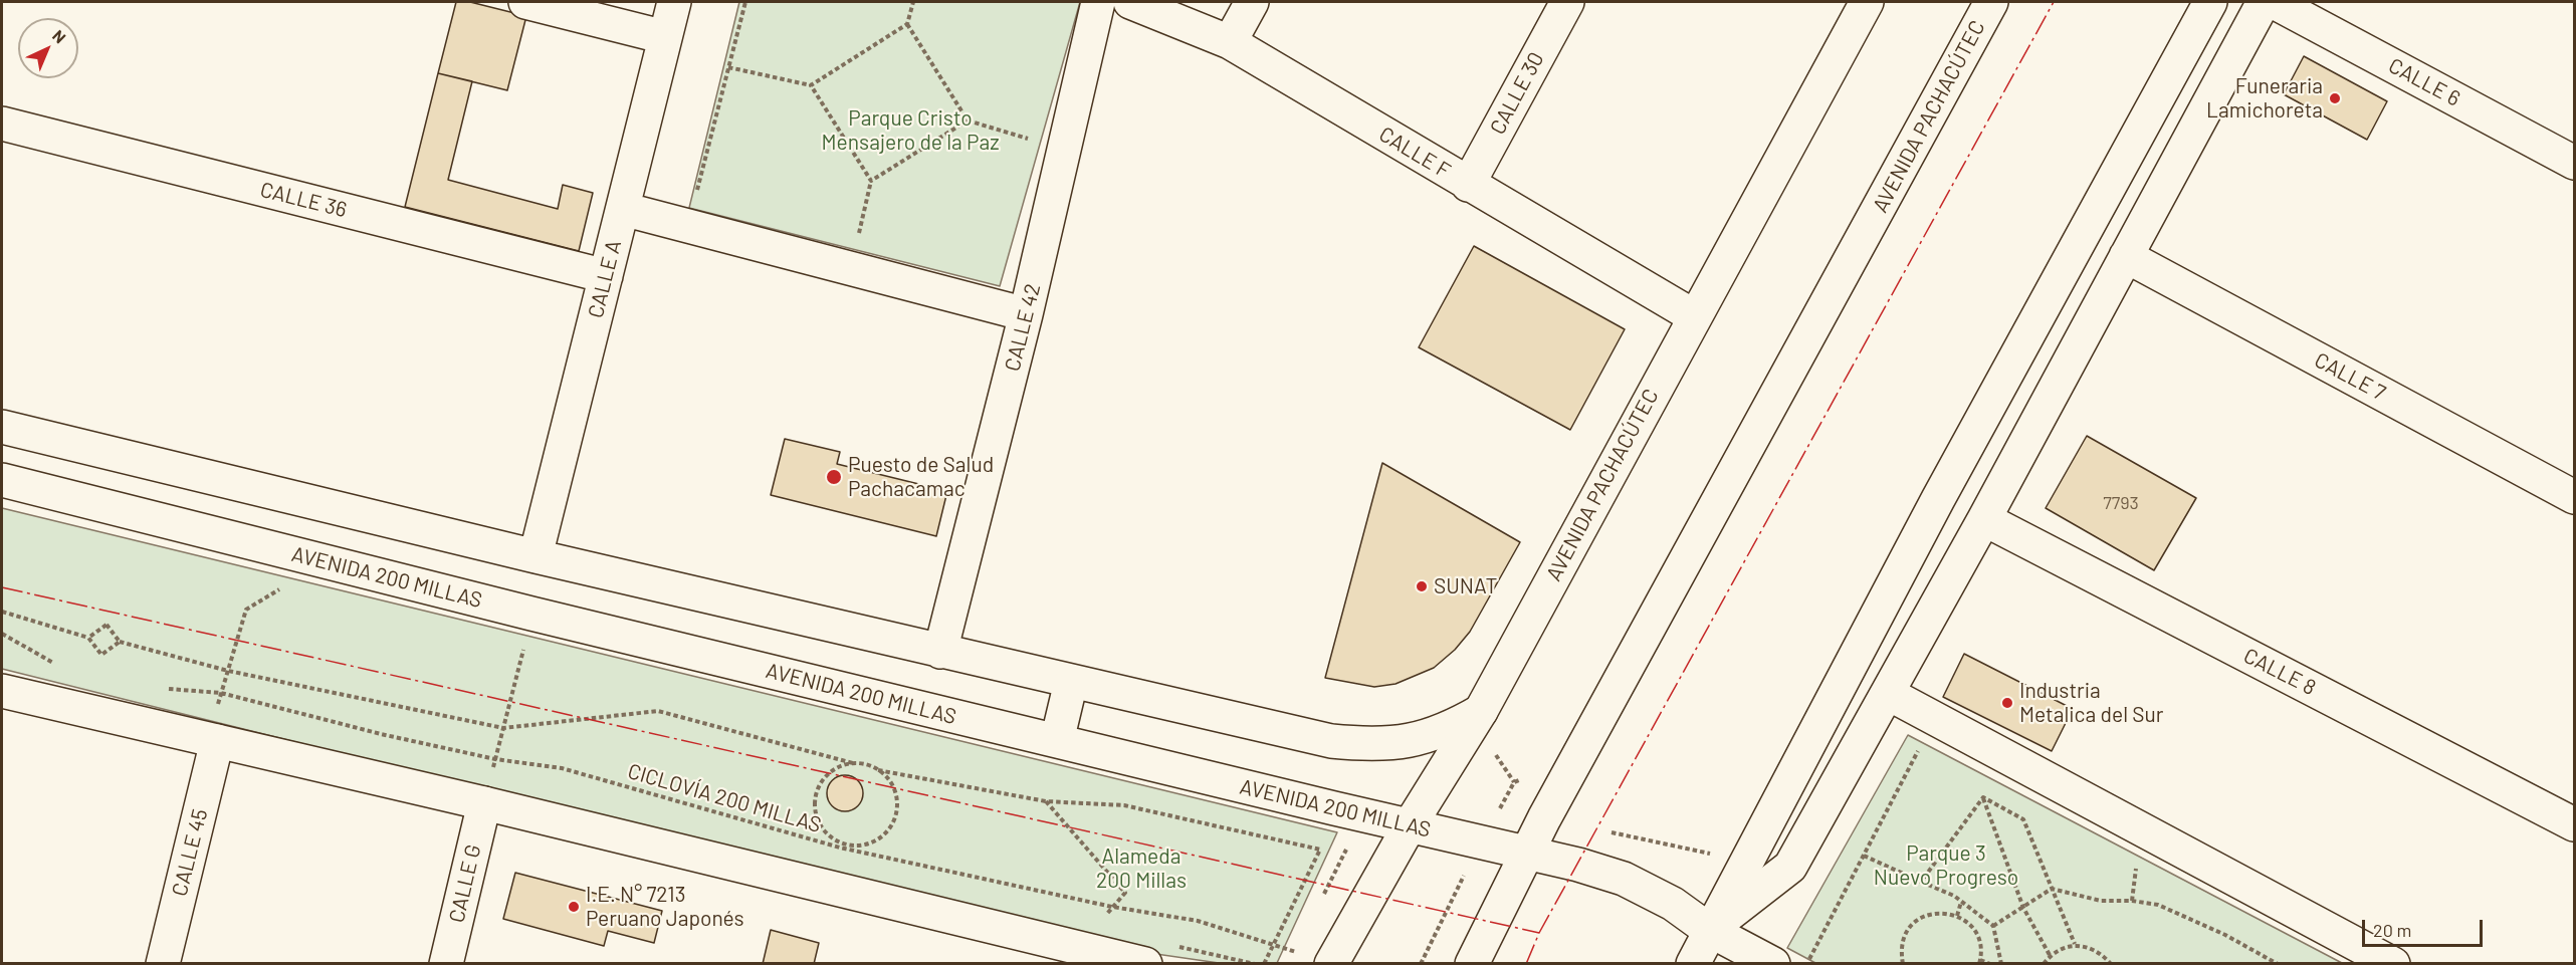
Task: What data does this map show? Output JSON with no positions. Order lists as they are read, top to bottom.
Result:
{
  "streets": {
    "street": [
      "CALLE 6",
      "CALLE 30",
      "AVENIDA PACHACÚTEC",
      "CALLE F",
      "CALLE 36",
      "CALLE A",
      "CALLE 42",
      "CALLE 7",
      "AVENIDA 200 MILLAS",
      "CALLE 8",
      "CALLE 45",
      "CALLE G"
    ],
    "path": ["CICLOVÍA 200 MILLAS"]
  },
  "crossings": [
    ["CALLE 30", "CALLE F"],
    ["AVENIDA PACHACÚTEC", "CALLE F"],
    ["AVENIDA PACHACÚTEC", "AVENIDA 200 MILLAS"],
    ["CALLE 36", "CALLE A"]
  ],
  "parks": ["Parque Cristo Mensajero de la Paz", "Parque 3 Nuevo Progreso", "Alameda 200 Millas"],
  "places": [
    "Funeraria Lamichoreta",
    "Puesto de Salud Pachacamac",
    "SUNAT",
    "Industria Metalica del Sur",
    "I.E. N° 7213 Peruano Japonés"
  ],
  "house_numbers": ["7793"],
  "scale_bar": "20 m",
  "north": "top right"
}
